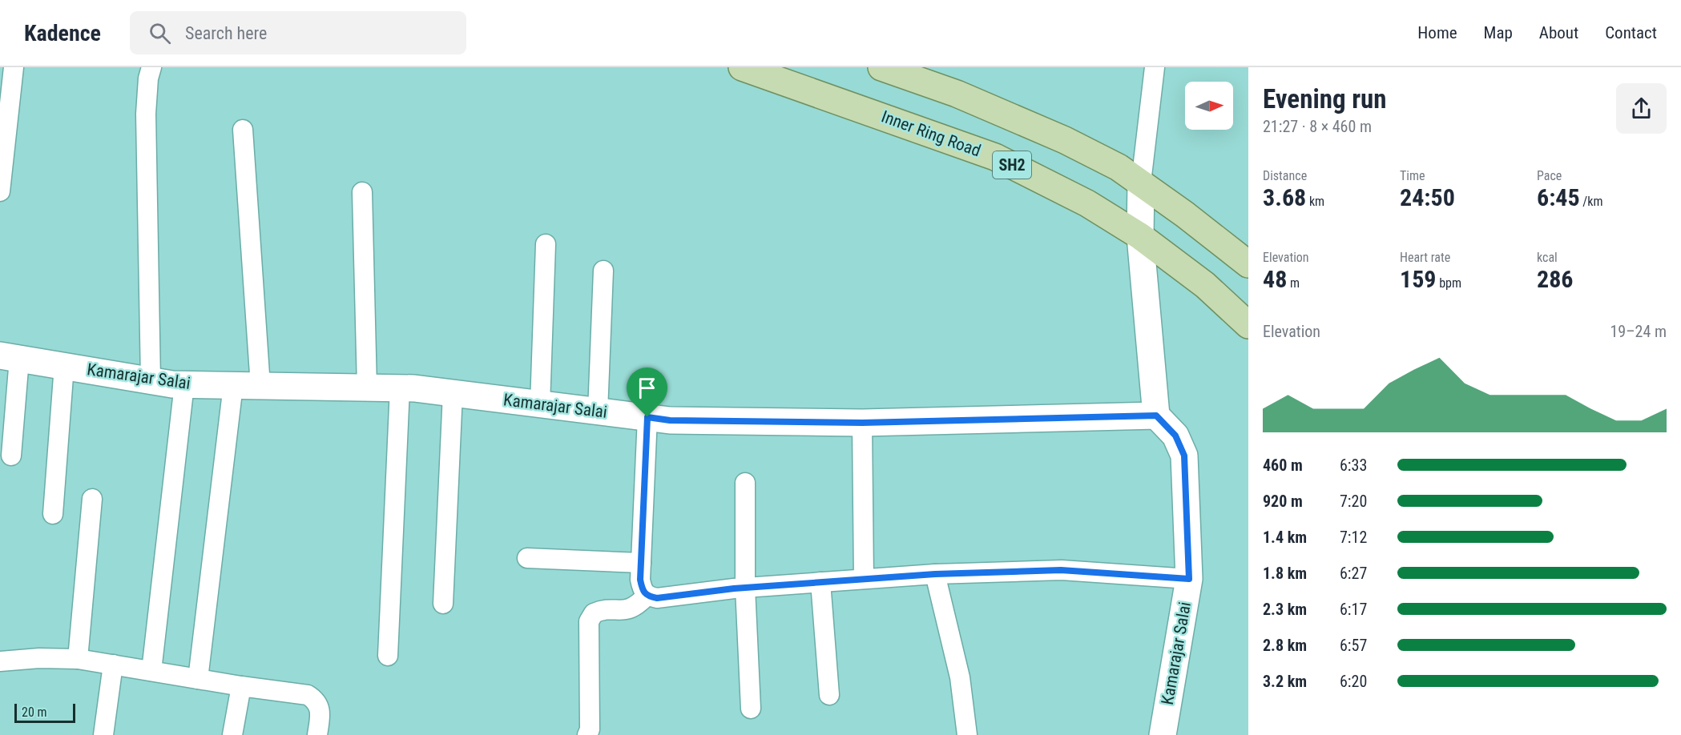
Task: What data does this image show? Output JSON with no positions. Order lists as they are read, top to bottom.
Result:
{
  "streets": {
    "main road": ["Inner Ring Road", "SH2", "Kamarajar Salai"]
  },
  "scale_bar": "20 m",
  "north": "right",
  "page": {
    "header": "Kadence",
    "search": "Search here",
    "nav": [
      "Home",
      "Map",
      "About",
      "Contact"
    ],
    "heading": ["Evening run", "21:27 · 8 × 460 m"],
    "stats": [
      ["Distance", "3.68 km"],
      ["Time", "24:50"],
      ["Pace", "6:45 /km"],
      ["Elevation", "48 m"],
      ["Heart rate", "159 bpm"],
      ["kcal", "286"]
    ],
    "chart": ["Elevation", "19–24 m"],
    "list": [
      {
        "name": "460 m",
        "note": "6:33"
      },
      {
        "name": "920 m",
        "note": "7:20"
      },
      {
        "name": "1.4 km",
        "note": "7:12"
      },
      {
        "name": "1.8 km",
        "note": "6:27"
      },
      {
        "name": "2.3 km",
        "note": "6:17"
      },
      {
        "name": "2.8 km",
        "note": "6:57"
      },
      {
        "name": "3.2 km",
        "note": "6:20"
      }
    ],
    "scale": "20 m"
  }
}
